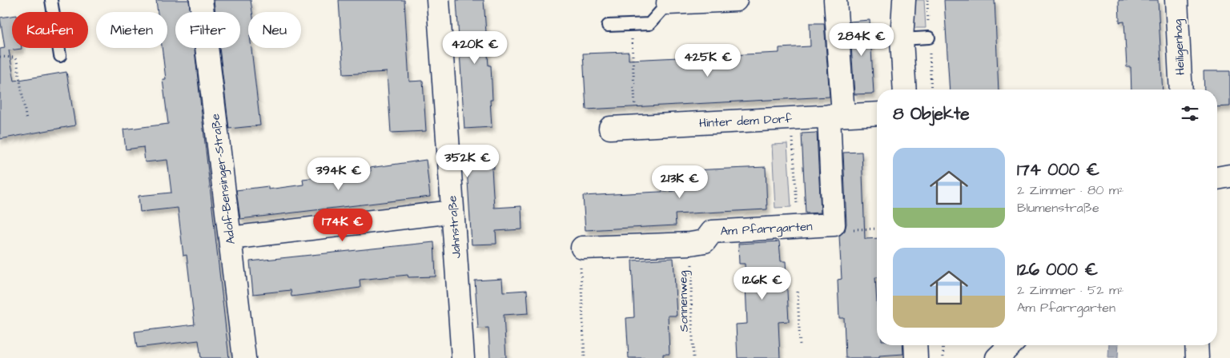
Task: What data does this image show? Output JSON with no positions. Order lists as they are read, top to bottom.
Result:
{
  "streets": {
    "street": [
      "Heiligenhag",
      "Hinter dem Dorf",
      "Adolf-Bensinger-Straße",
      "Jahnstraße",
      "Am Pfarrgarten"
    ],
    "path": ["Sonnenweg"]
  },
  "crossings": [
    ["Am Pfarrgarten", "Sonnenweg"]
  ],
  "page": {
    "chip": [
      "Kaufen",
      "Mieten",
      "Filter",
      "Neu"
    ],
    "price": [
      "284K €",
      "420K €",
      "425K €",
      "352K €",
      "394K €",
      "213K €",
      "174K €",
      "126K €"
    ],
    "heading": "8 Objekte",
    "list": [
      {
        "name": "174 000 €",
        "note": "2 Zimmer · 80 m² · Blumenstraße"
      },
      {
        "name": "126 000 €",
        "note": "2 Zimmer · 52 m² · Am Pfarrgarten"
      }
    ]
  }
}
